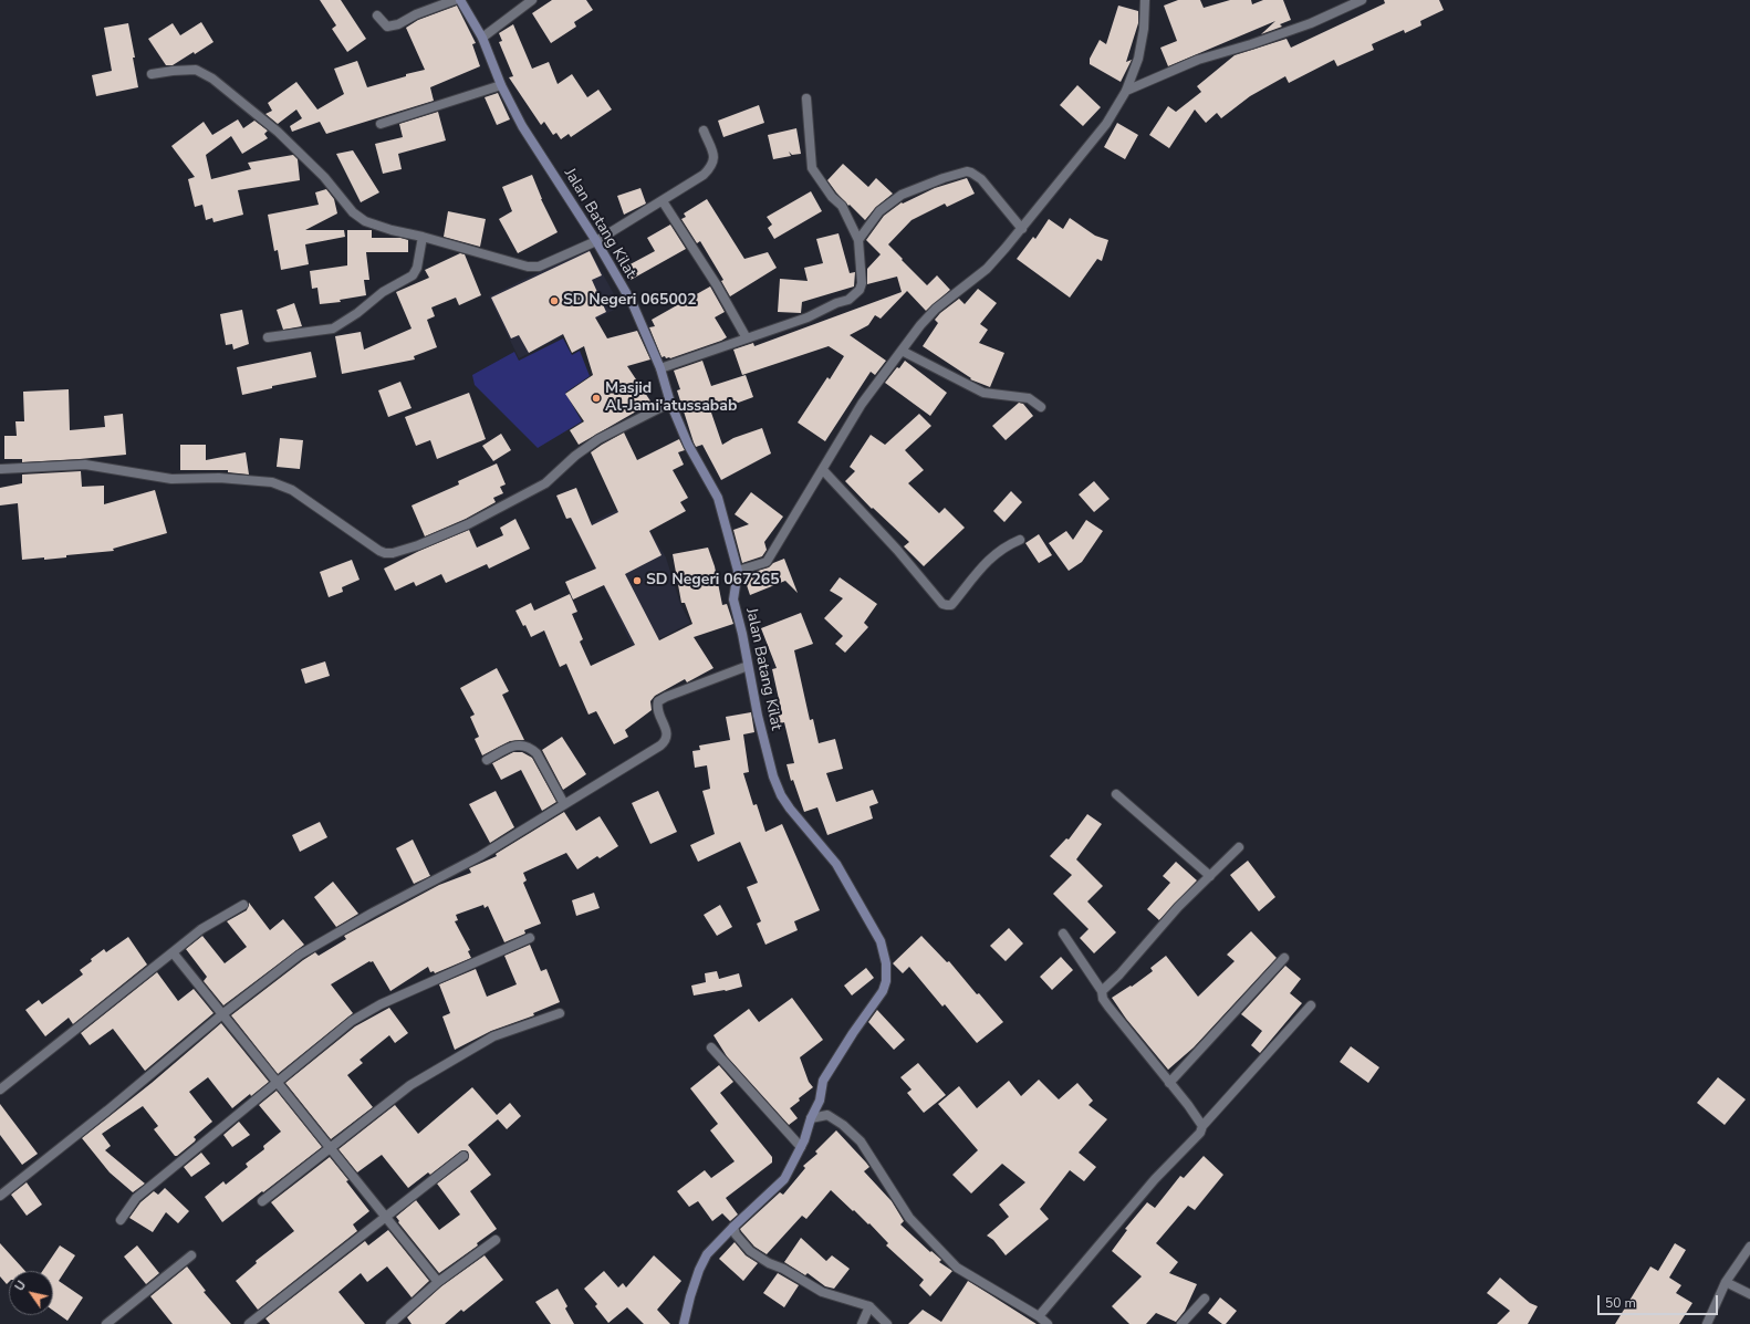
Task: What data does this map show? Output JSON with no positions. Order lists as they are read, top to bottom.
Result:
{
  "streets": {
    "street": ["Jalan Batang Kilat"]
  },
  "places": ["SD Negeri 065002", "Masjid Al-Jami'atussabab", "SD Negeri 067265"],
  "scale_bar": "50 m",
  "north": "top left"
}
